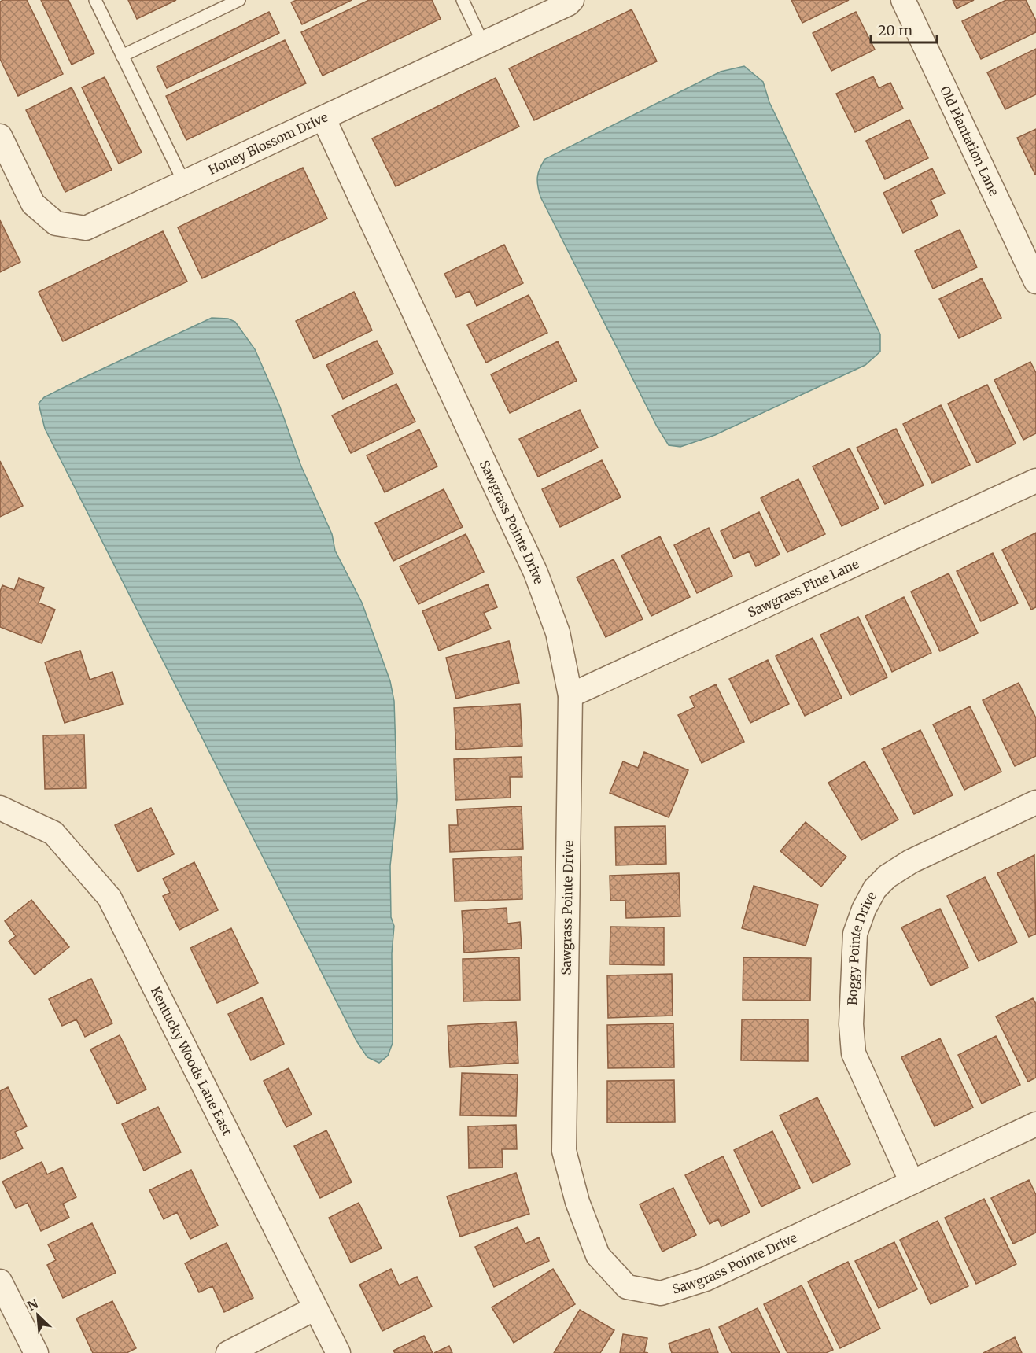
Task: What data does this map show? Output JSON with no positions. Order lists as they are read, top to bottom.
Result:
{
  "streets": {
    "street": [
      "Old Plantation Lane",
      "Honey Blossom Drive",
      "Sawgrass Pointe Drive",
      "Sawgrass Pine Lane",
      "Boggy Pointe Drive",
      "Kentucky Woods Lane East"
    ]
  },
  "crossings": [
    ["Honey Blossom Drive", "Sawgrass Pointe Drive"],
    ["Sawgrass Pointe Drive", "Sawgrass Pine Lane"],
    ["Sawgrass Pointe Drive", "Boggy Pointe Drive"]
  ],
  "scale_bar": "20 m",
  "north": "top left"
}
